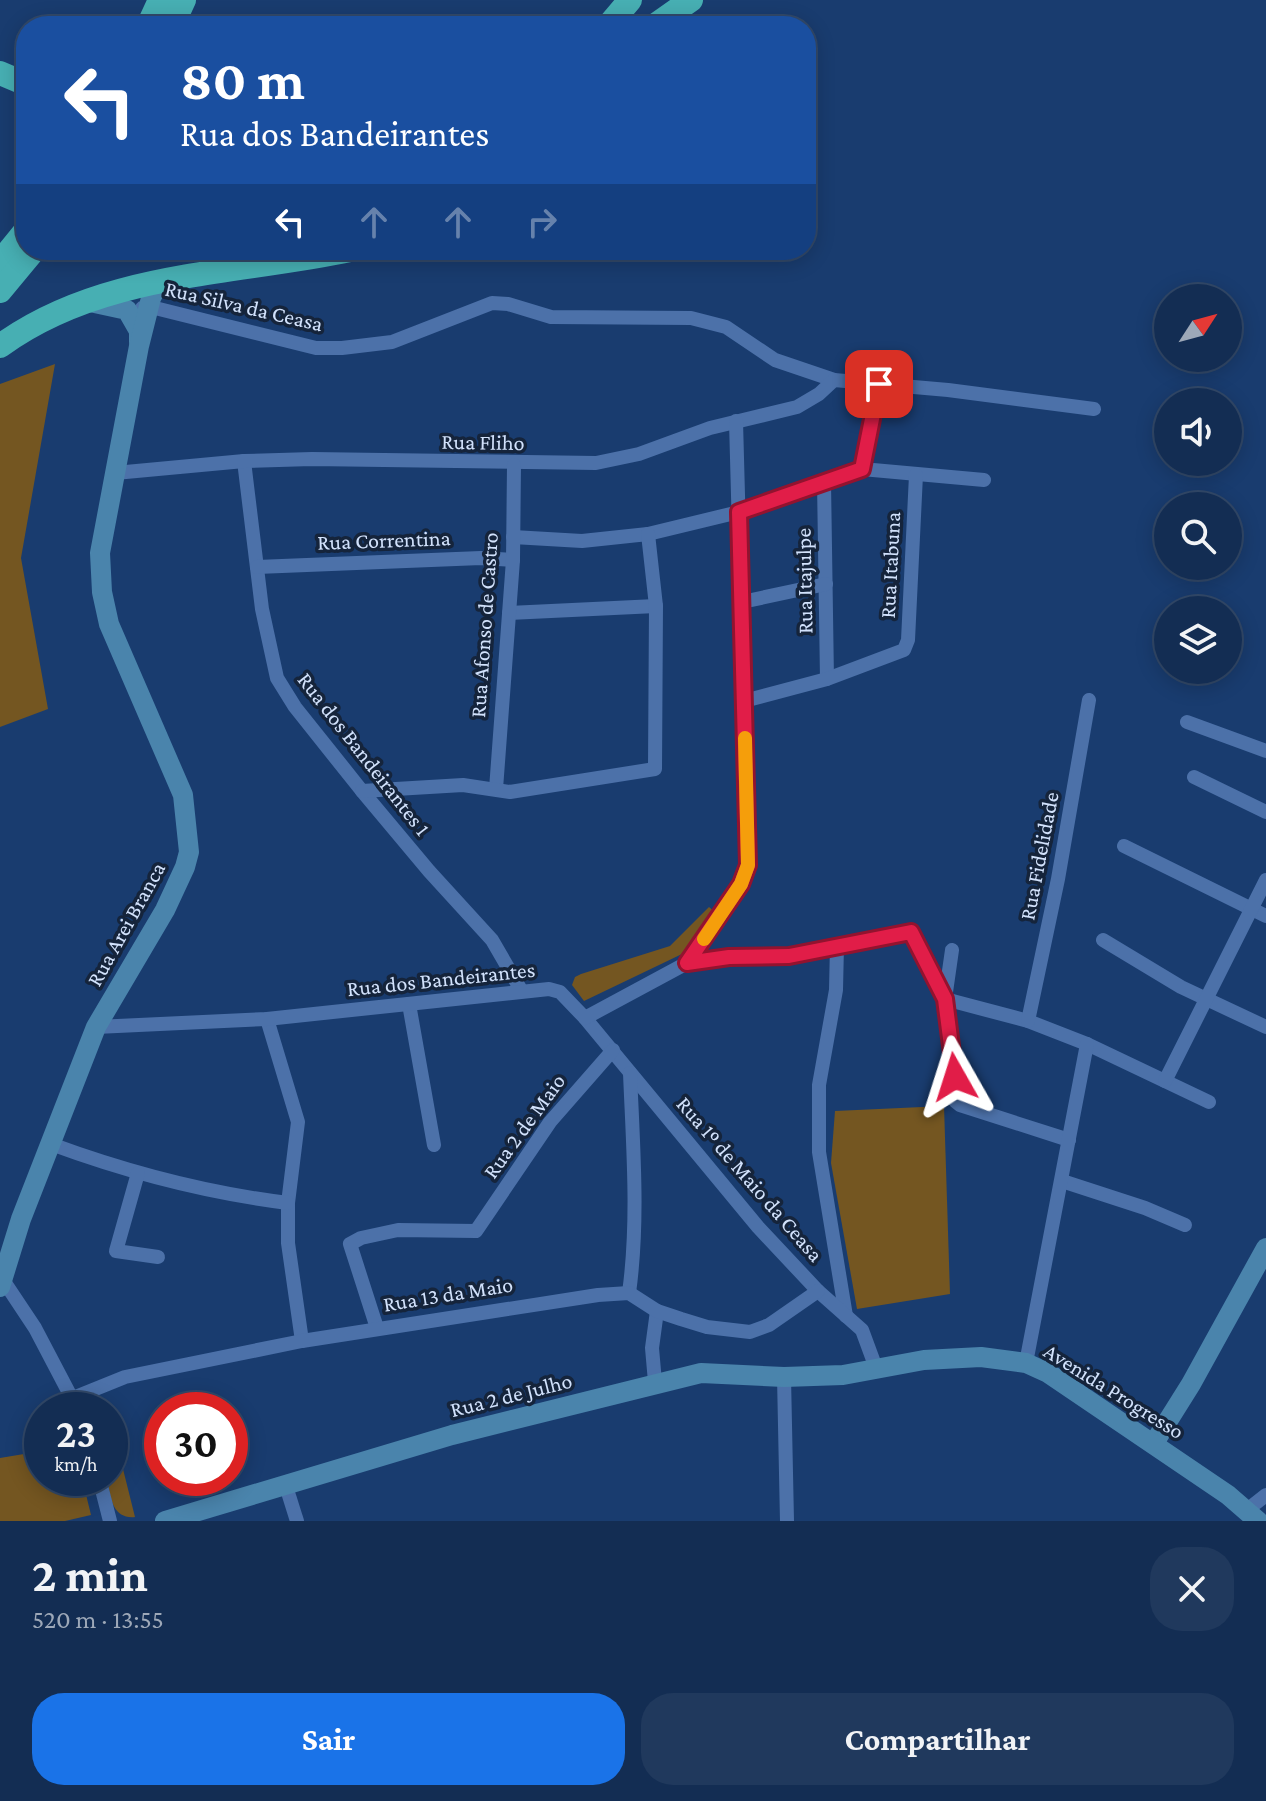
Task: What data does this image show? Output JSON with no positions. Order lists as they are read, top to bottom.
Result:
{
  "streets": {
    "main road": ["Rua Arei Branca", "Avenida Progresso", "Rua 2 de Julho"],
    "street": [
      "Rua Silva da Ceasa",
      "Rua Fliho",
      "Rua Correntina",
      "Rua Itabuna",
      "Rua Itajulpe",
      "Rua Afonso de Castro",
      "Rua dos Bandeirantes 1",
      "Rua Fidelidade",
      "Rua dos Bandeirantes",
      "Rua 2 de Maio",
      "Rua 1º de Maio da Ceasa",
      "Rua 13 da Maio"
    ]
  },
  "crossings": [
    ["Rua Silva da Ceasa", "Rua Fliho"],
    ["Rua Silva da Ceasa", "Rua Arei Branca"],
    ["Rua Fliho", "Rua Afonso de Castro"],
    ["Rua Fliho", "Rua dos Bandeirantes 1"],
    ["Rua Fliho", "Rua Arei Branca"],
    ["Rua Correntina", "Rua Afonso de Castro"],
    ["Rua Correntina", "Rua dos Bandeirantes 1"],
    ["Rua Itabuna", "Rua Itajulpe"],
    ["Rua dos Bandeirantes 1", "Rua dos Bandeirantes"],
    ["Rua Arei Branca", "Rua dos Bandeirantes"],
    ["Rua dos Bandeirantes", "Rua 1º de Maio da Ceasa"],
    ["Rua 2 de Maio", "Rua 1º de Maio da Ceasa"],
    ["Rua 2 de Maio", "Rua 13 da Maio"],
    ["Rua 1º de Maio da Ceasa", "Avenida Progresso"],
    ["Rua 1º de Maio da Ceasa", "Rua 2 de Julho"],
    ["Avenida Progresso", "Rua 2 de Julho"]
  ],
  "north": "top right",
  "page": {
    "turn": ["80 m", "Rua dos Bandeirantes"],
    "speed": "23 km/h",
    "limit": "30",
    "heading": ["2 min", "520 m · 13:55"],
    "buttons": ["Sair", "Compartilhar"]
  }
}
